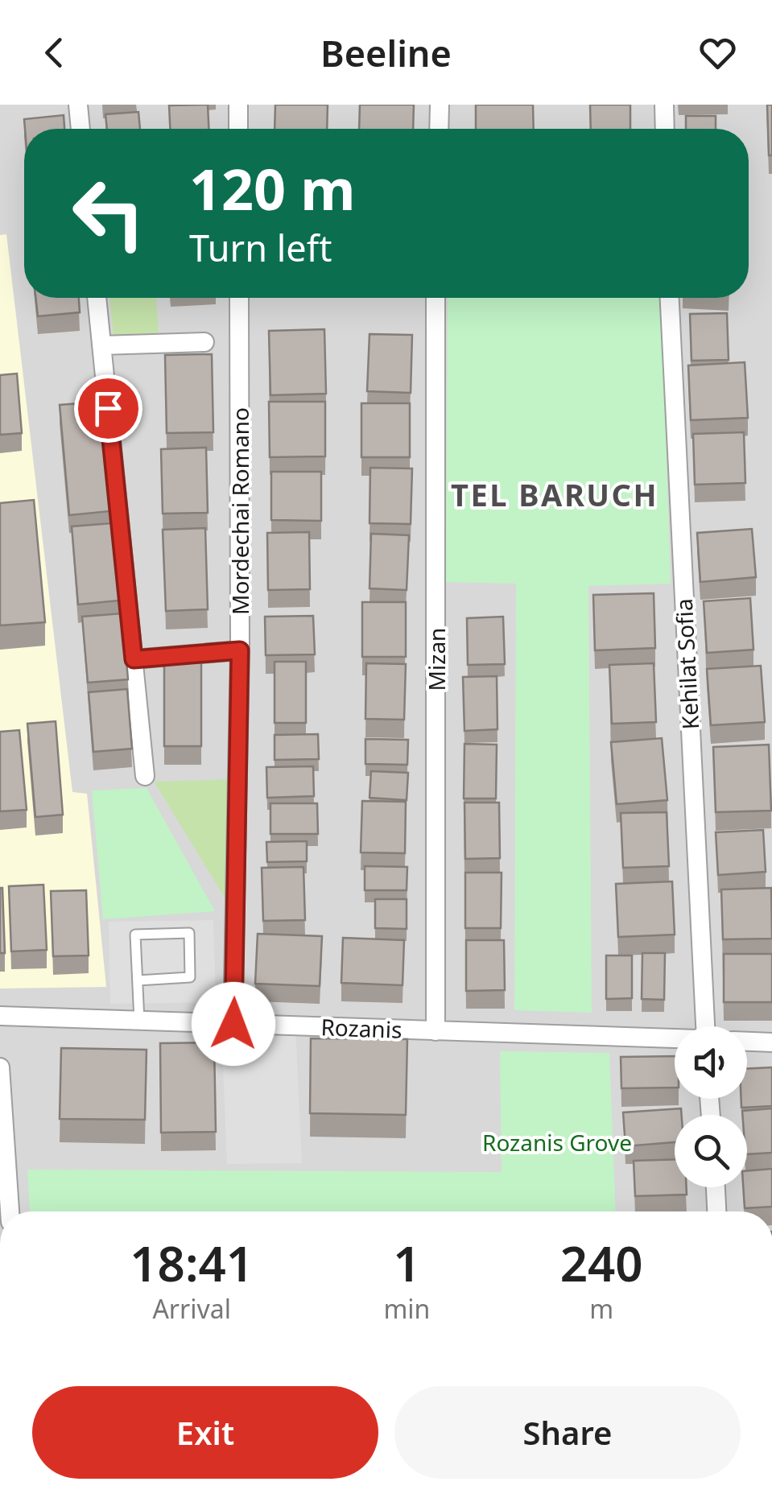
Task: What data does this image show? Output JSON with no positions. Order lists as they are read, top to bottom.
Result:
{
  "streets": {
    "street": [
      "Mordechai Romano",
      "Mizan",
      "Kehilat Sofia",
      "Rozanis"
    ]
  },
  "crossings": [
    ["Mordechai Romano", "Rozanis"],
    ["Mizan", "Rozanis"]
  ],
  "districts": ["TEL BARUCH"],
  "parks": ["Rozanis Grove"],
  "page": {
    "header": "Beeline",
    "turn": ["120 m", "Turn left"],
    "eta": [
      "18:41",
      "Arrival",
      "1",
      "min",
      "240",
      "m"
    ],
    "buttons": ["Exit", "Share"]
  }
}
